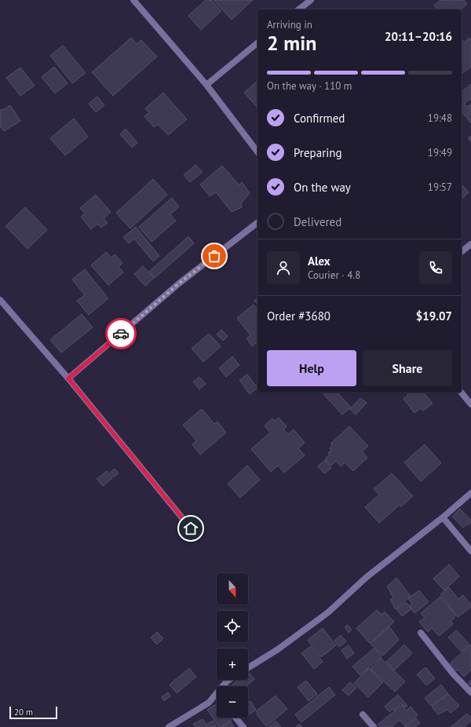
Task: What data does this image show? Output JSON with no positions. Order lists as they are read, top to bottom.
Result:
{
  "scale_bar": "20 m",
  "north": "bottom",
  "page": {
    "heading": ["2 min", "Arriving in", "20:11–20:16"],
    "panel": [
      "Alex",
      "Courier · 4.8",
      "Order #3680",
      "$19.07"
    ],
    "bar": "On the way · 110 m",
    "list": [
      ["Confirmed", "19:48"],
      ["Preparing", "19:49"],
      ["On the way", "19:57"],
      "Delivered"
    ],
    "buttons": ["Help", "Share"],
    "map_buttons": ["+", "−"],
    "scale": "20 m"
  }
}
